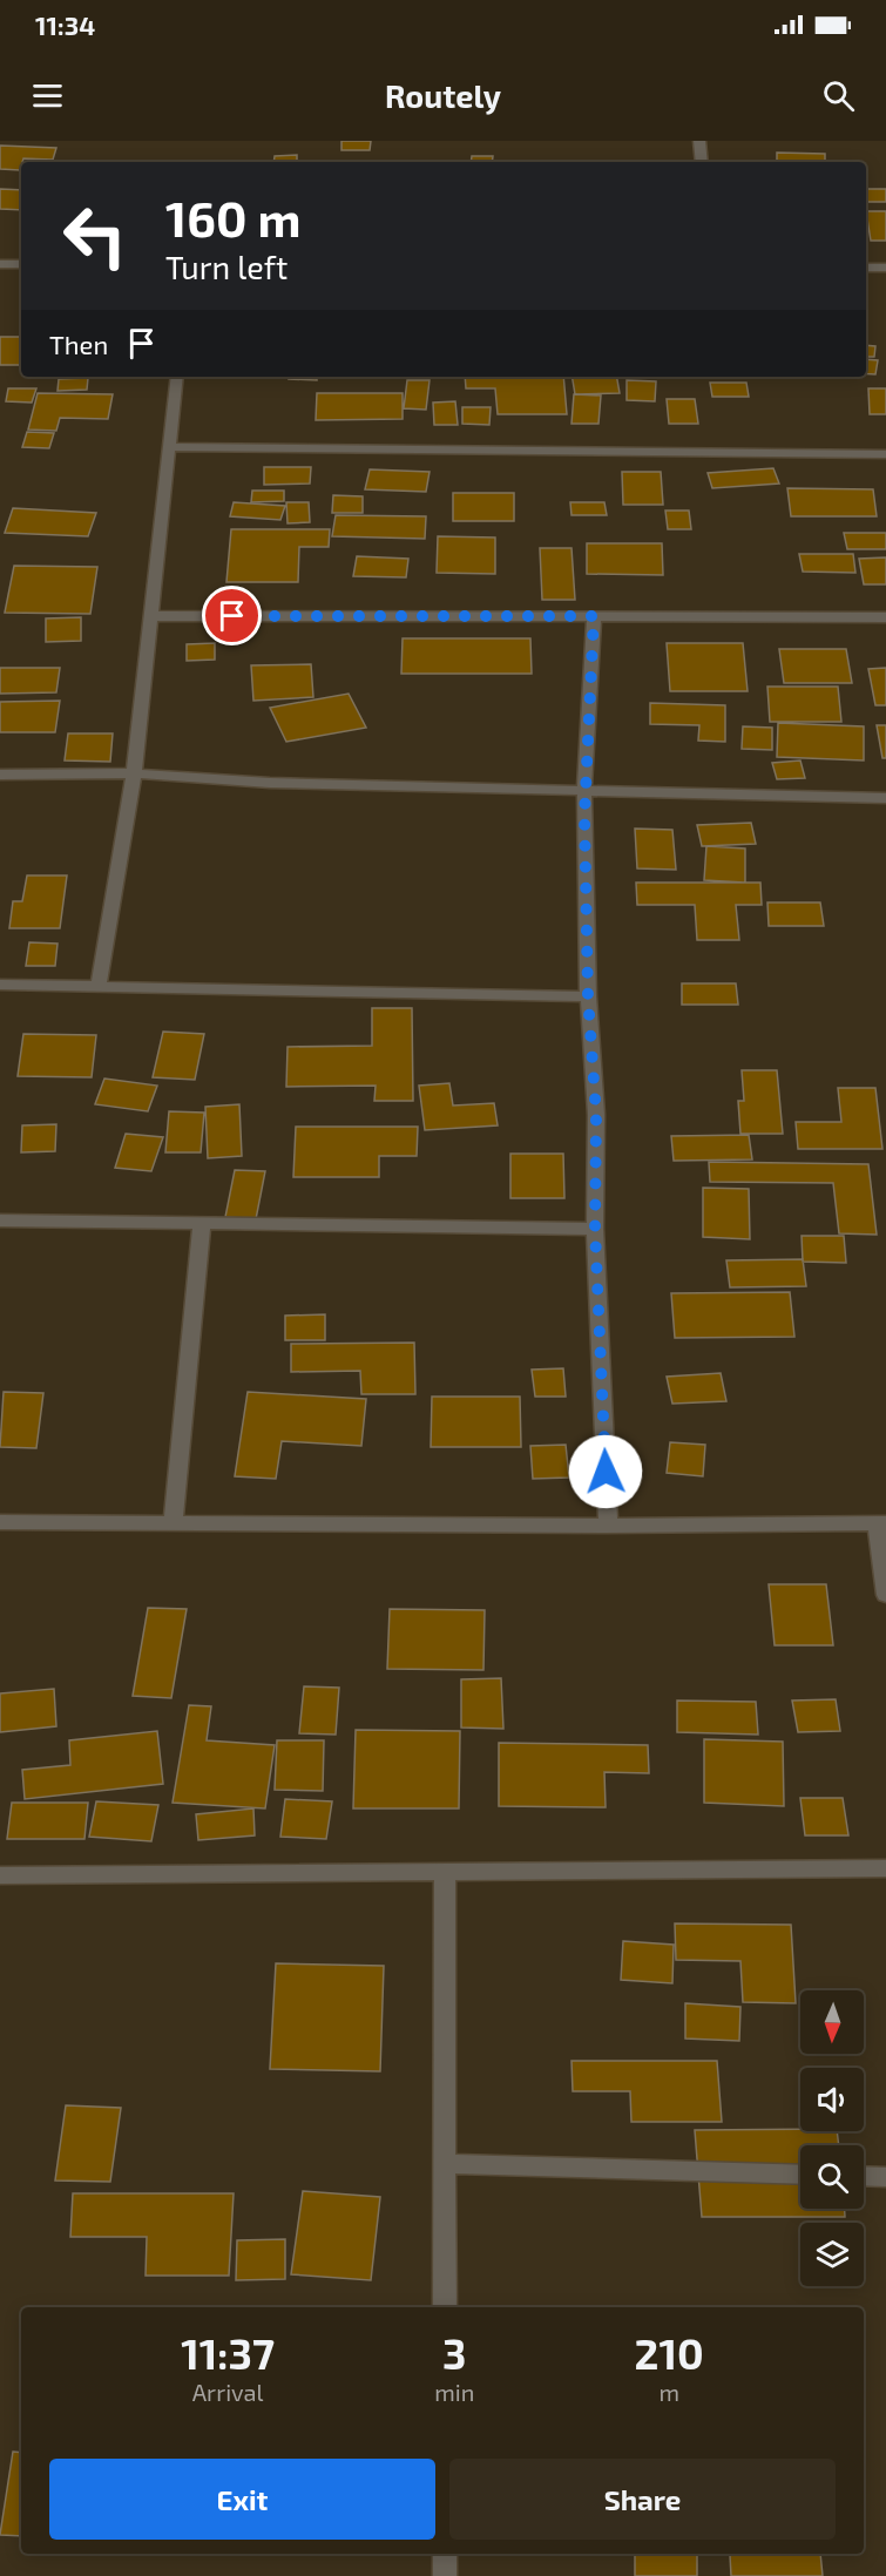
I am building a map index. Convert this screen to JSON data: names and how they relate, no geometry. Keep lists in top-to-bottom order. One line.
{"north":"bottom","page":{"status":"11:34","header":"Routely","turn":["160 m","Turn left"],"then":"Then","eta":["11:37","Arrival","3","min","210","m"],"buttons":["Exit","Share"]}}
